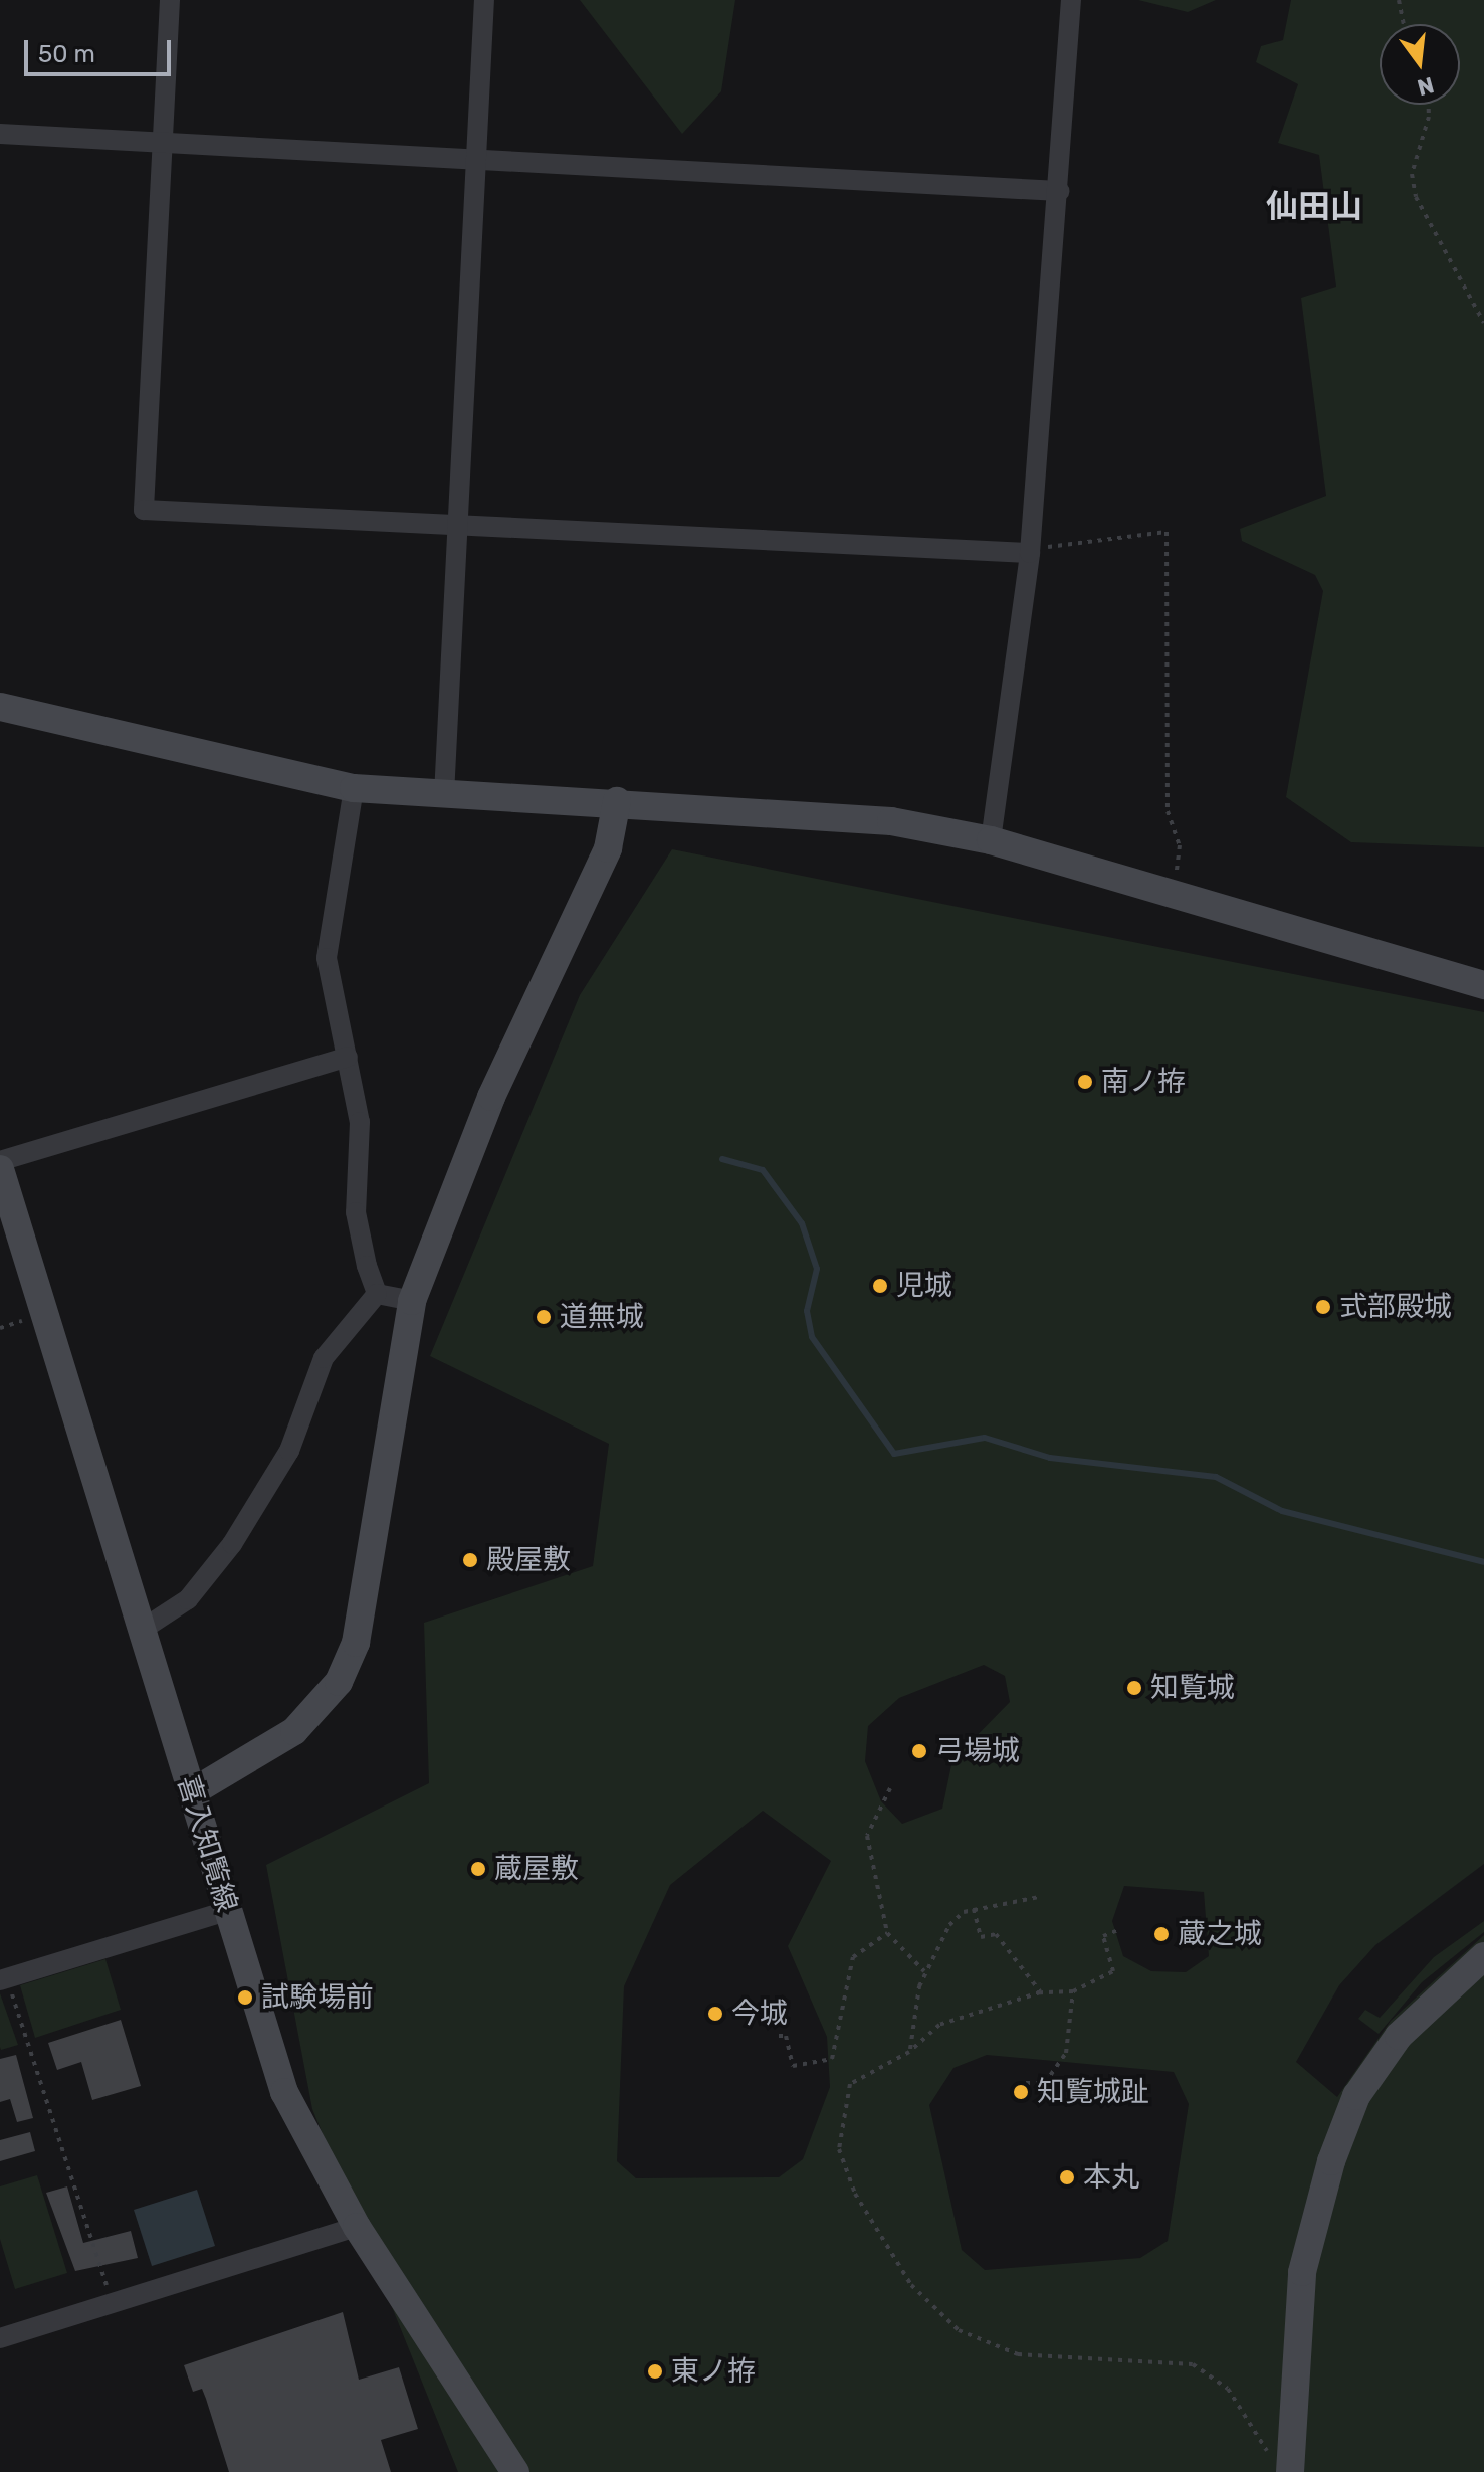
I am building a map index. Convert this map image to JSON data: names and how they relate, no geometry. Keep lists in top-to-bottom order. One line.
{"streets":{"street":["喜入知覧線"]},"districts":["仙田山"],"places":["南ノ拵","児城","式部殿城","道無城","殿屋敷","知覧城","弓場城","蔵屋敷","蔵之城","試験場前","今城","知覧城趾","本丸","東ノ拵"],"scale_bar":"50 m","north":"bottom"}
